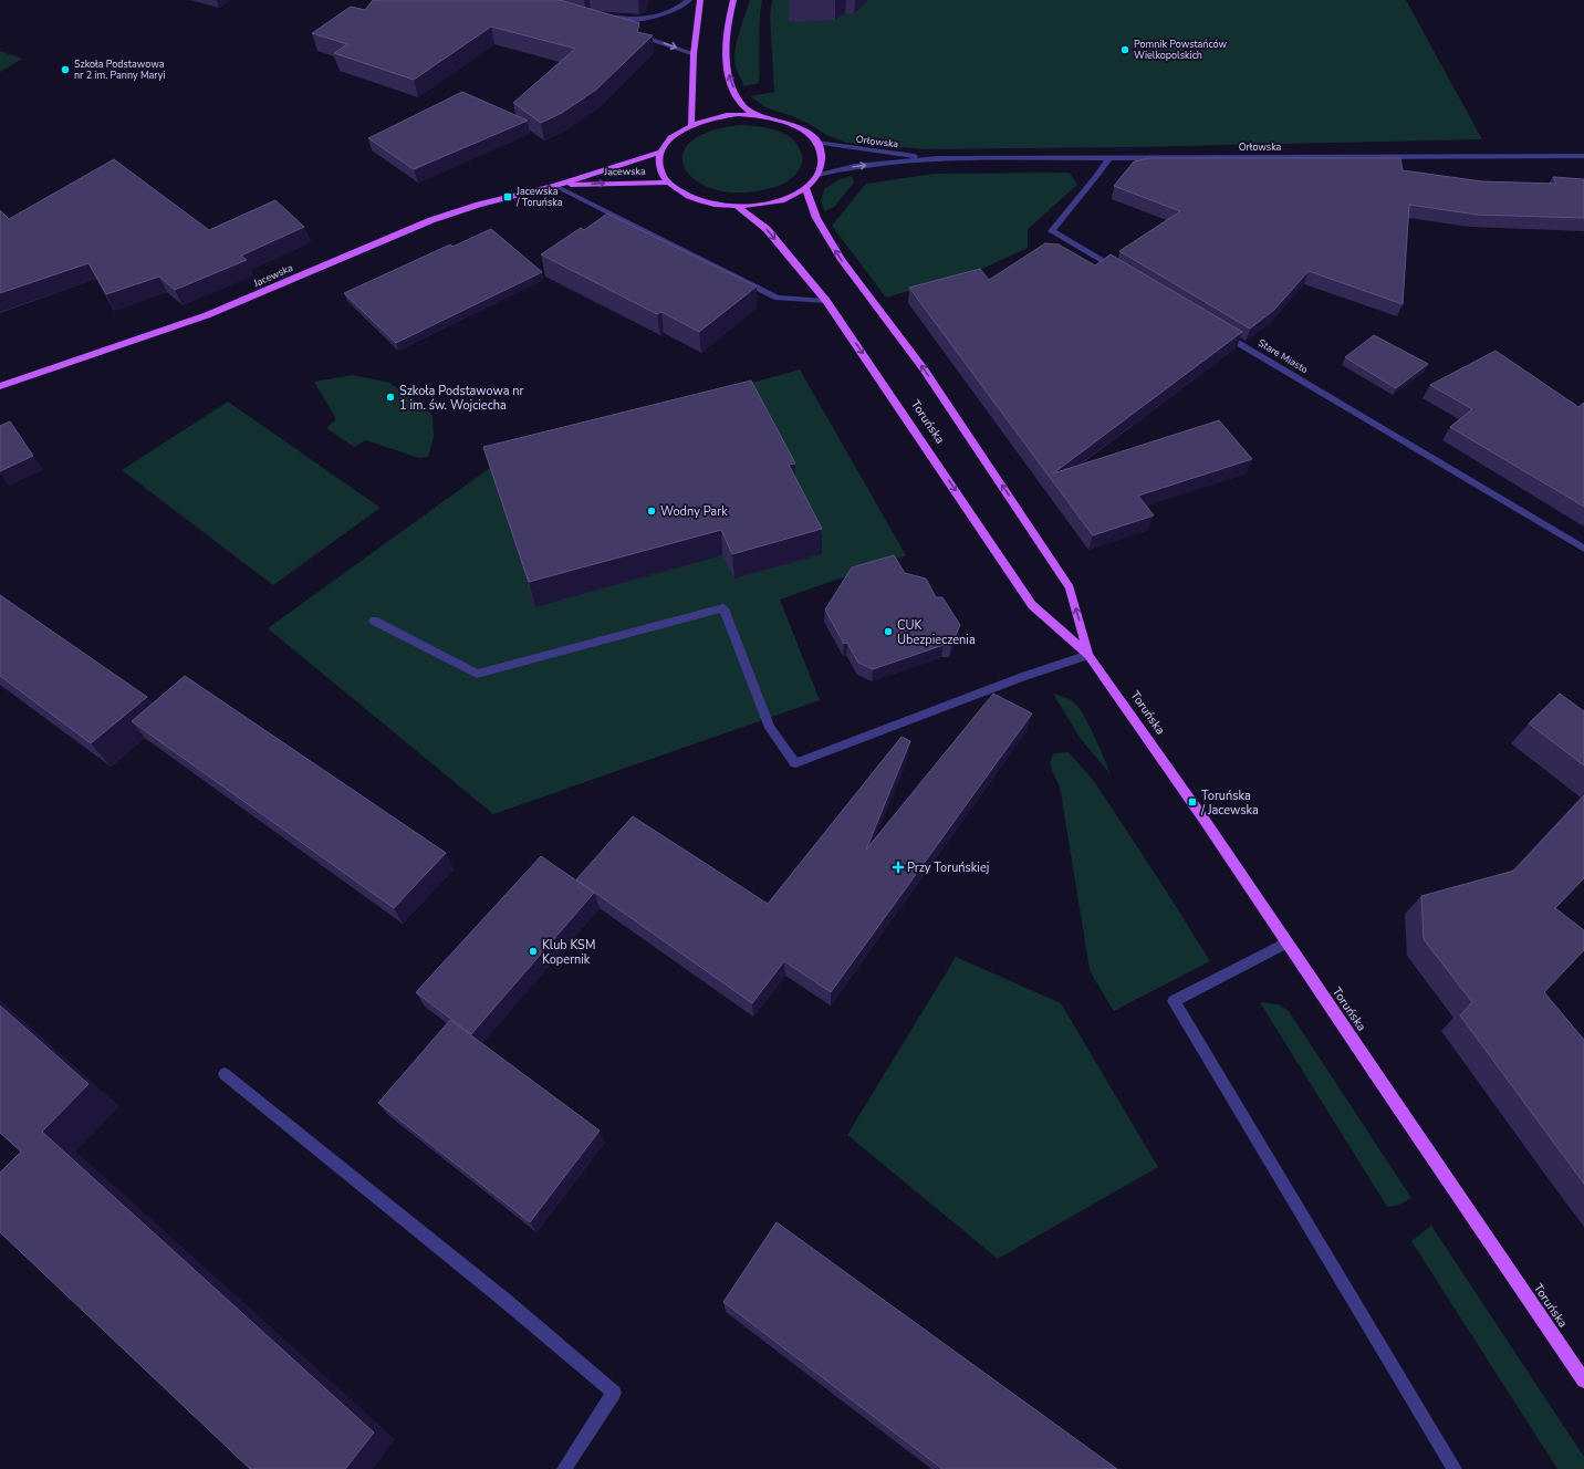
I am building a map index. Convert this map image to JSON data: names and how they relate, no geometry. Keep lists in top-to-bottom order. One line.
{"streets":{"main road":["Jacewska","Toruńska"],"street":["Orłowska","Stare Miasto"]},"crossings":[["Orłowska","Jacewska"],["Orłowska","Toruńska"],["Jacewska","Toruńska"]],"places":{"other":["Pomnik Powstańców Wielkopolskich","Szkoła Podstawowa nr 2 im. Panny Maryi","Szkoła Podstawowa nr 1 im. św. Wojciecha","Wodny Park","CUK Ubezpieczenia","Klub KSM Kopernik"],"transit":["Jacewska / Toruńska","Toruńska / Jacewska"],"health":["Przy Toruńskiej"]}}
